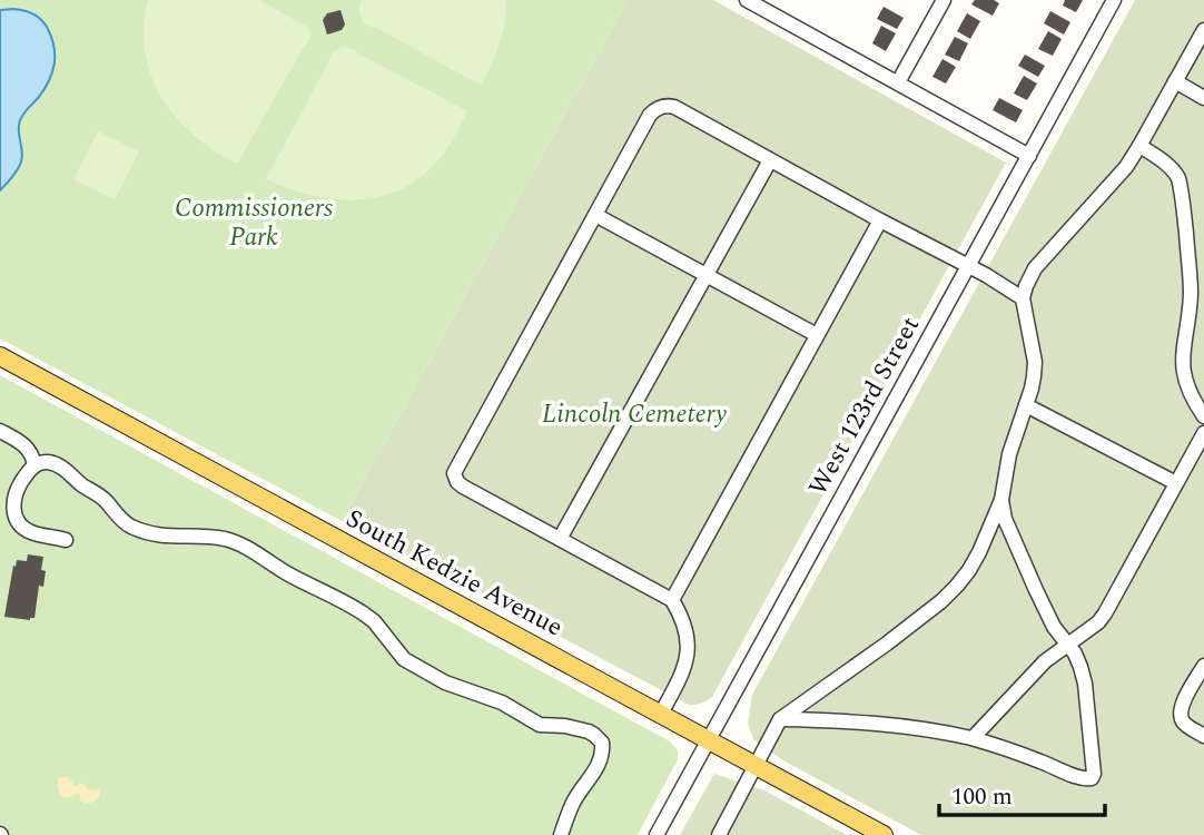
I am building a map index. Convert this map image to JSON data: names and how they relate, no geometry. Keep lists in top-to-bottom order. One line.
{"streets":{"main road":["South Kedzie Avenue"],"street":["West 123rd Street"]},"crossings":[["West 123rd Street","South Kedzie Avenue"]],"parks":["Commissioners Park","Lincoln Cemetery"],"scale_bar":"100 m"}
